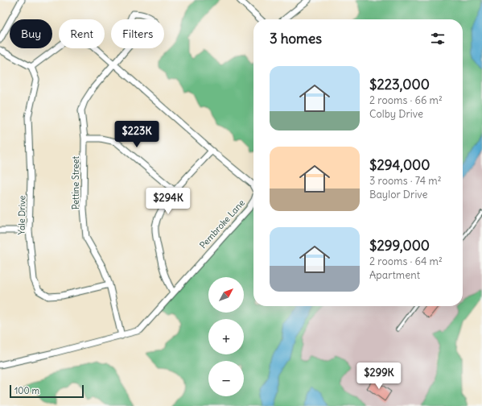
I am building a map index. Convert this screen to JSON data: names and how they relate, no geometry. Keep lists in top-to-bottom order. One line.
{"streets":{"street":["Pettine Street","Yale Drive","Pembroke Lane"]},"crossings":[["Pettine Street","Yale Drive"],["Pettine Street","Pembroke Lane"],["Yale Drive","Pembroke Lane"]],"scale_bar":"100 m","north":"top right","page":{"chip":["Buy","Rent","Filters"],"heading":"3 homes","list":[{"name":"$223,000","note":"2 rooms · 66 m² · Colby Drive"},{"name":"$294,000","note":"3 rooms · 74 m² · Baylor Drive"},{"name":"$299,000","note":"2 rooms · 64 m² · Apartment"}],"price":["$223K","$294K","$299K"],"map_buttons":["+","−"],"scale":"100 m"}}
